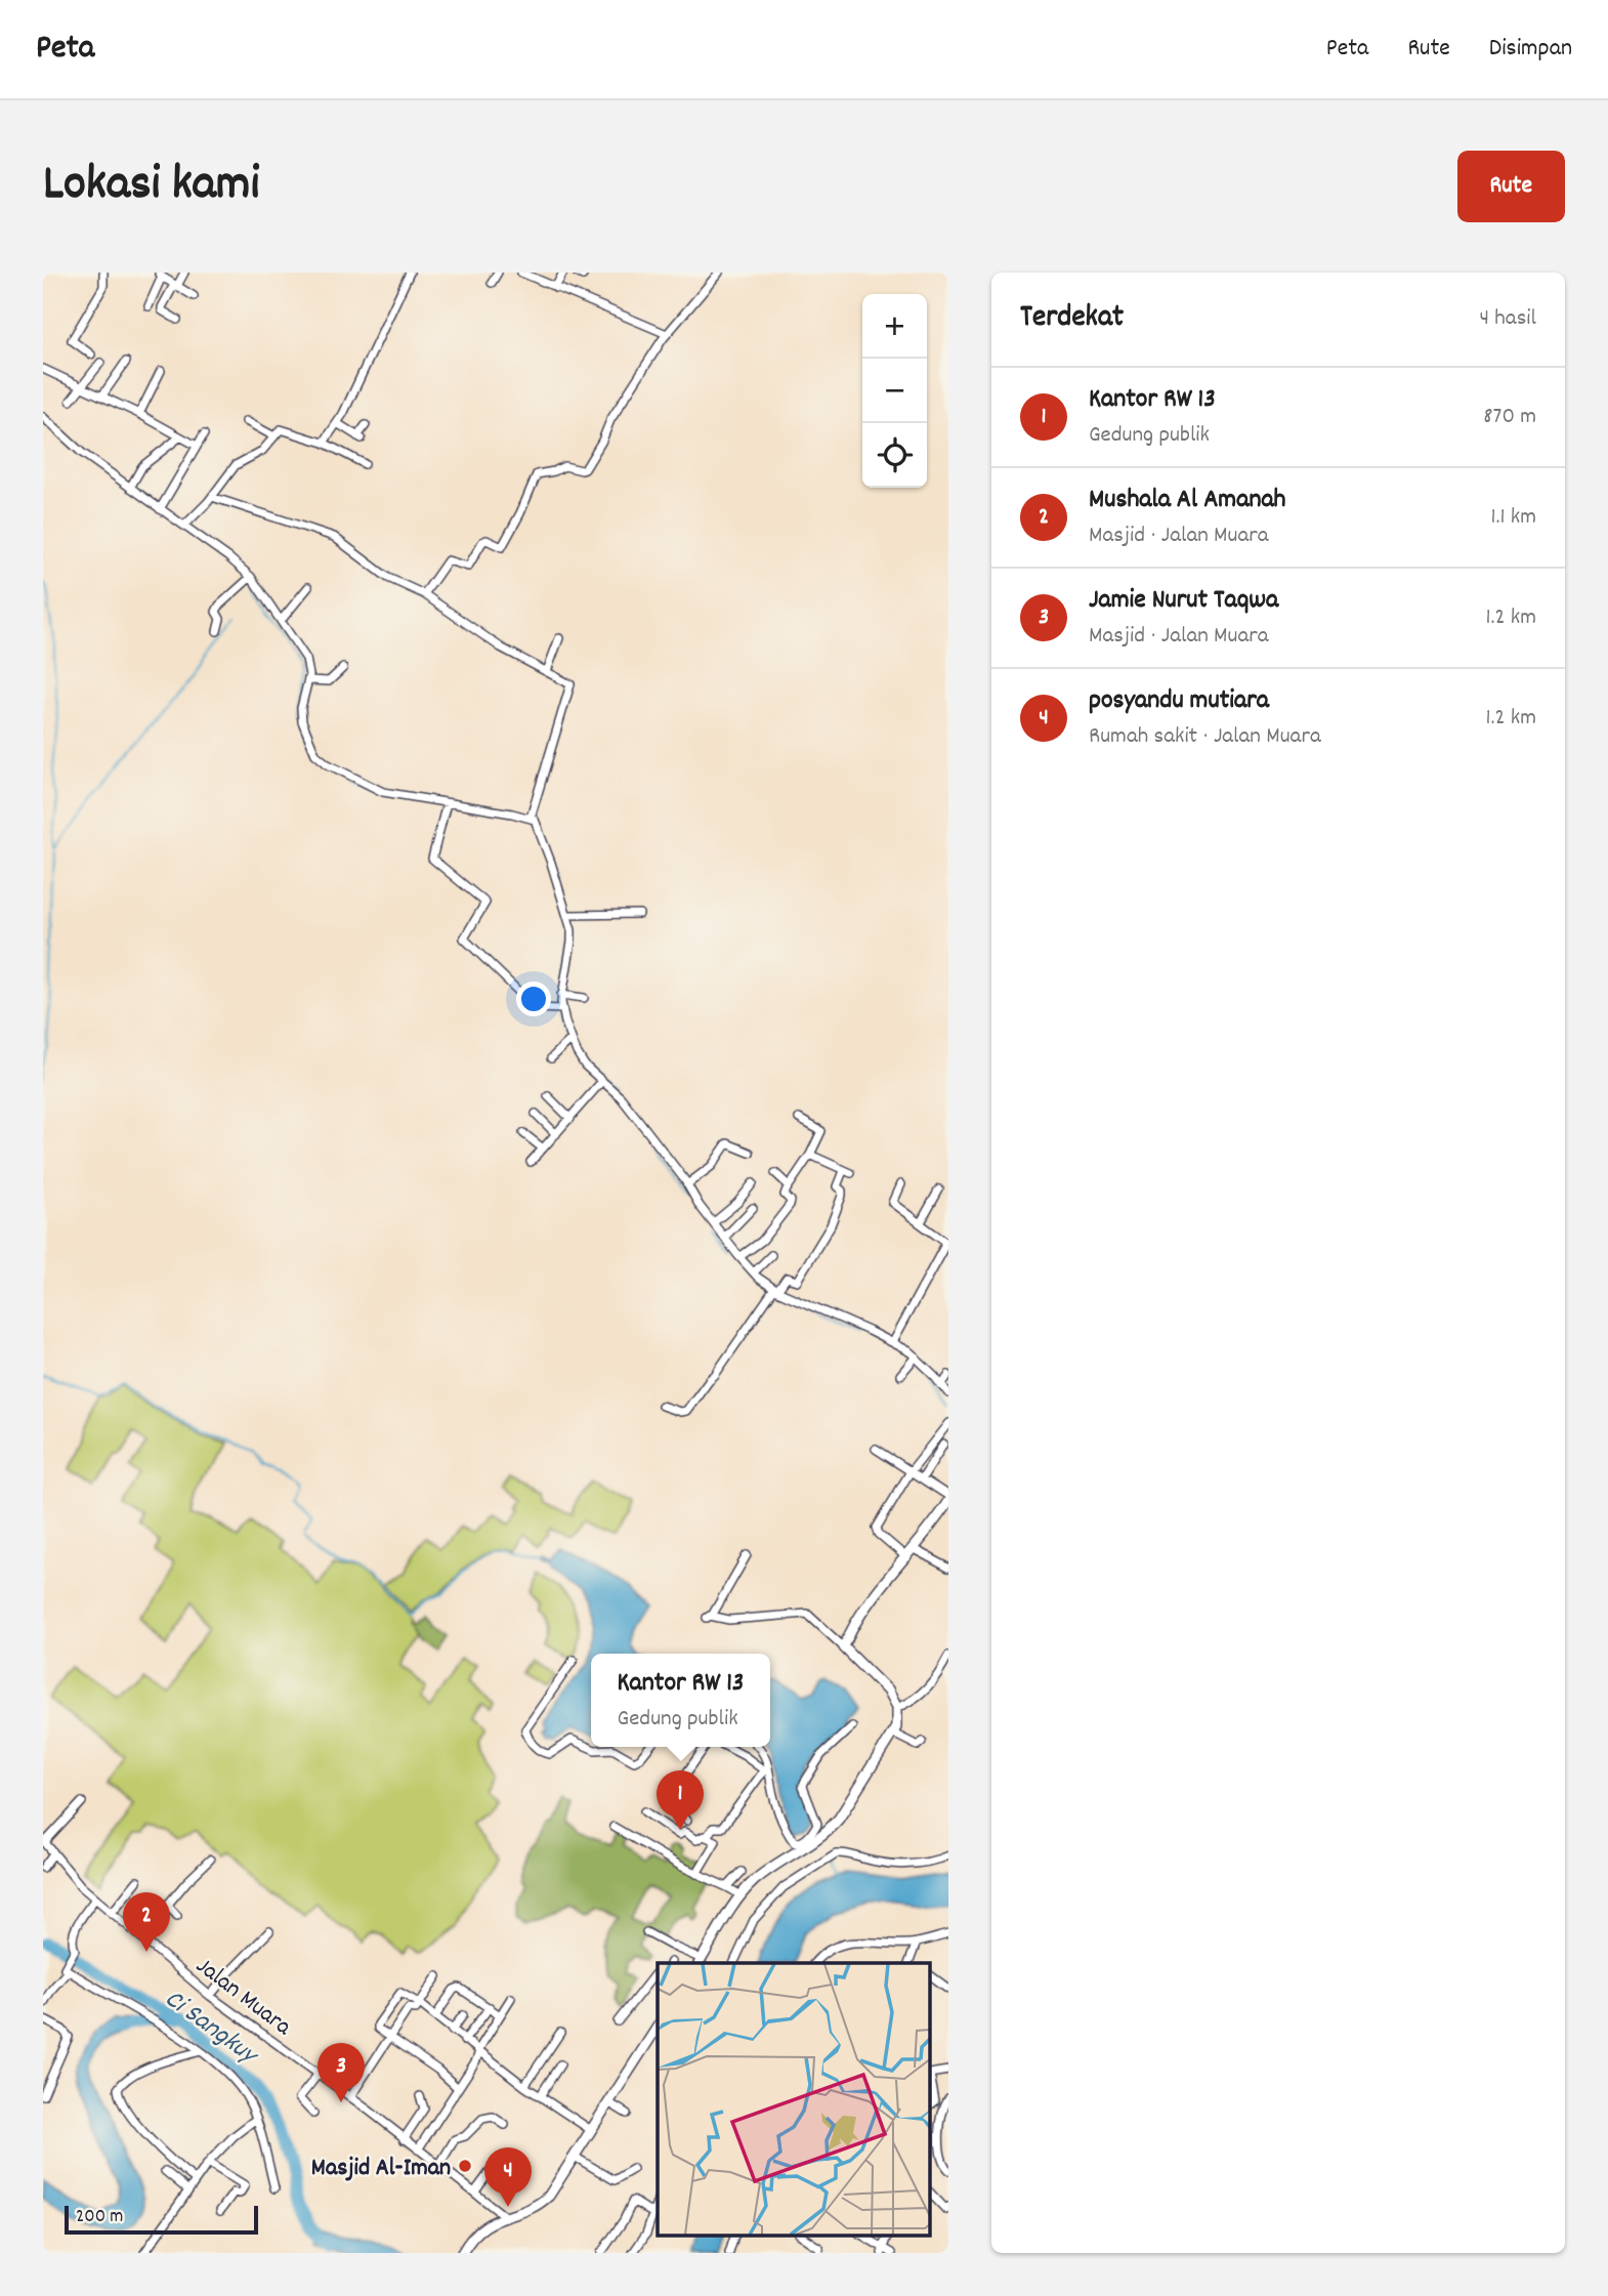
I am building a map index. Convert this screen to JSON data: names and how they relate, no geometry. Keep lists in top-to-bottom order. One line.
{"streets":{"street":["Jalan Muara"]},"water":["Ci Sangkuy"],"places":["Masjid Al-Iman"],"scale_bar":"200 m","page":{"header":"Peta","nav":["Peta","Rute","Disimpan"],"title":"Lokasi kami","buttons":"Rute","heading":["Terdekat","4 hasil"],"map_buttons":["+","−"],"list":[{"mark":"1","name":"Kantor RW 13","note":"Gedung publik","value":"870 m"},{"mark":"2","name":"Mushala Al Amanah","note":"Masjid · Jalan Muara","value":"1.1 km"},{"mark":"3","name":"Jamie Nurut Taqwa","note":"Masjid · Jalan Muara","value":"1.2 km"},{"mark":"4","name":"posyandu mutiara","note":"Rumah sakit · Jalan Muara","value":"1.2 km"}],"popup":["Kantor RW 13","Gedung publik"],"pins":["1","2","3","4"],"scale":"200 m"}}
